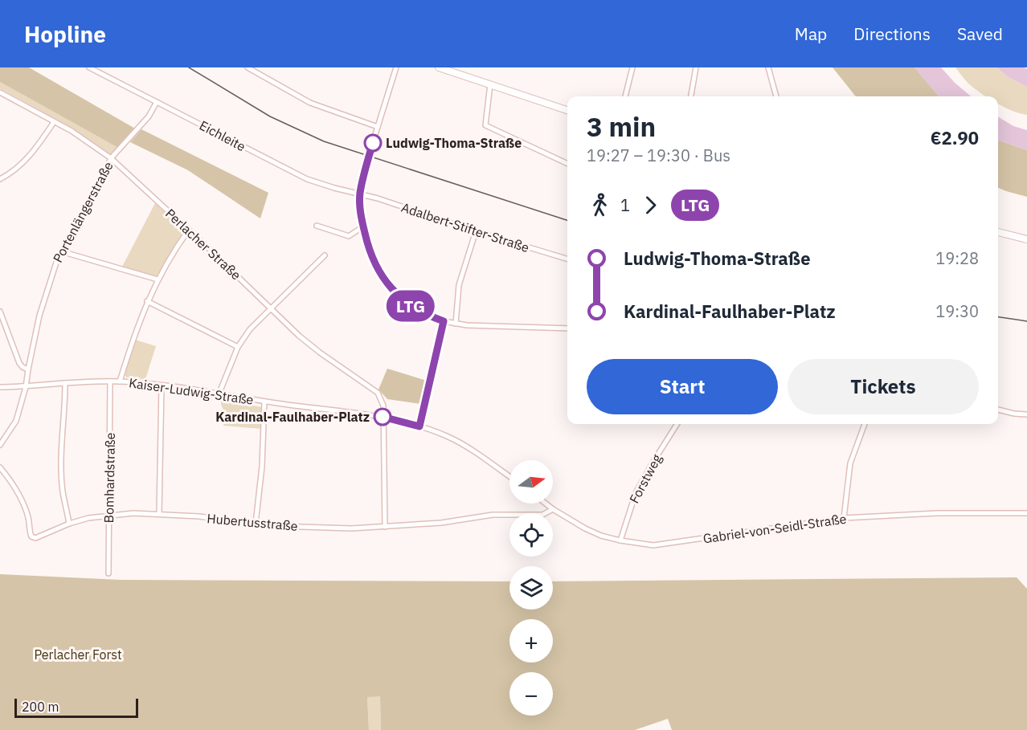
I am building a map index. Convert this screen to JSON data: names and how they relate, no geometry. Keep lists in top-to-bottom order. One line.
{"streets":{"street":["Eichleite","Portenlängerstraße","Adalbert-Stifter-Straße","Perlacher Straße","Kaiser-Ludwig-Straße","Bomhardstraße","Forstweg","Hubertusstraße","Gabriel-von-Seidl-Straße"]},"crossings":[["Eichleite","Portenlängerstraße"],["Eichleite","Adalbert-Stifter-Straße"],["Portenlängerstraße","Perlacher Straße"],["Portenlängerstraße","Kaiser-Ludwig-Straße"],["Perlacher Straße","Kaiser-Ludwig-Straße"],["Perlacher Straße","Hubertusstraße"],["Kaiser-Ludwig-Straße","Bomhardstraße"],["Bomhardstraße","Hubertusstraße"],["Forstweg","Gabriel-von-Seidl-Straße"],["Hubertusstraße","Gabriel-von-Seidl-Straße"]],"parks":["Perlacher Forst"],"places":["Ludwig-Thoma-Straße","Kardinal-Faulhaber-Platz"],"lines":["bus line LTG"],"scale_bar":"200 m","north":"right","page":{"header":"Hopline","nav":["Map","Directions","Saved"],"on_map":"LTG","heading":["3 min","19:27 – 19:30 · Bus","€2.90"],"legs":["1","LTG"],"list":[{"name":"Ludwig-Thoma-Straße","value":"19:28"},{"name":"Kardinal-Faulhaber-Platz","value":"19:30"}],"buttons":["Start","Tickets"],"map_buttons":["+","−"],"scale":"200 m"}}
